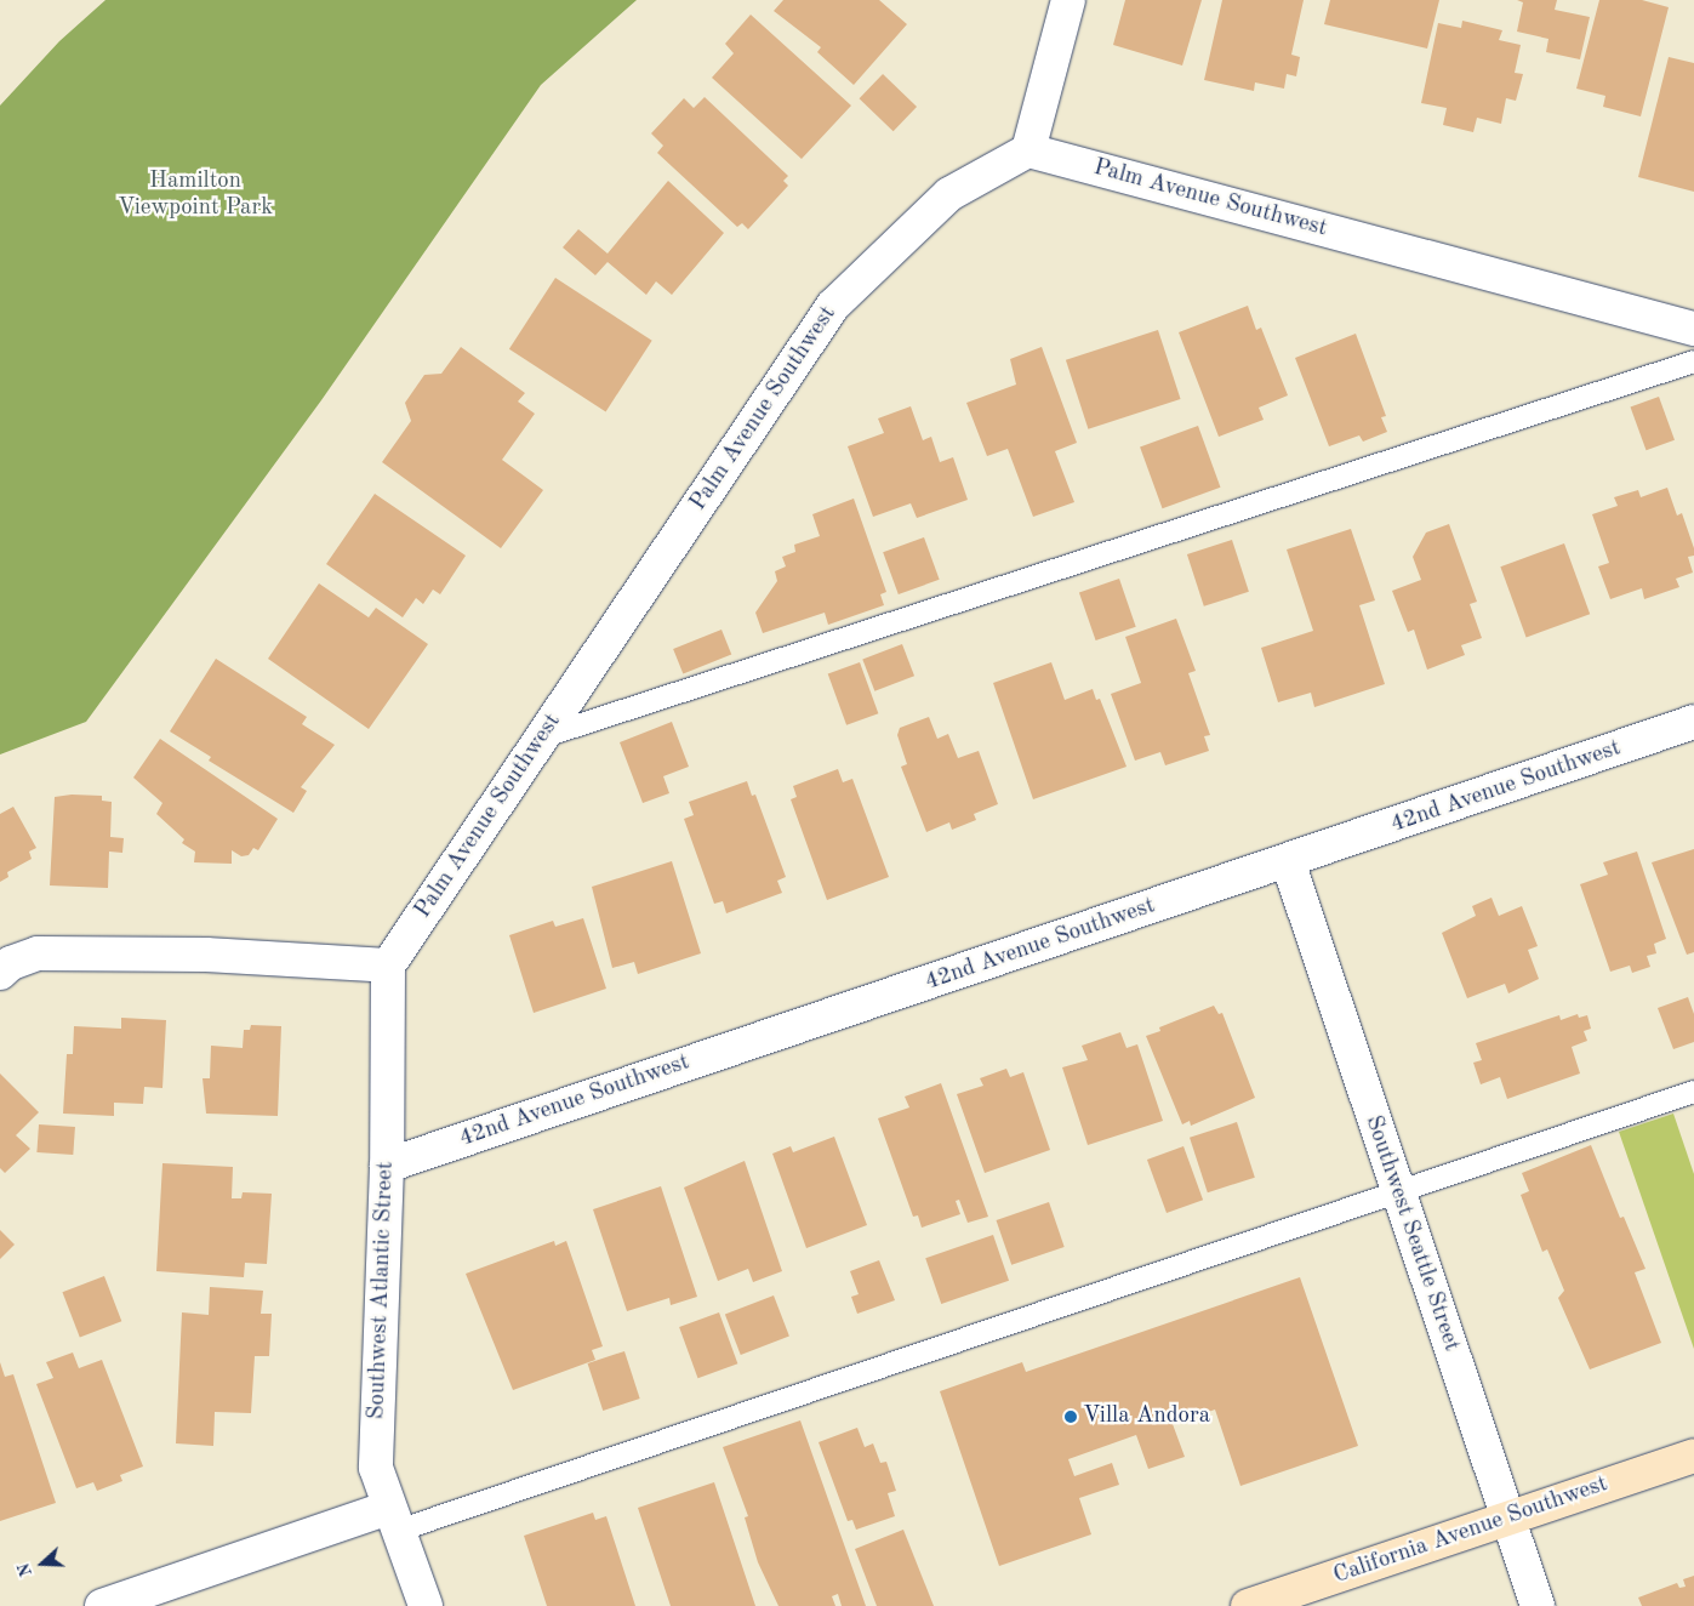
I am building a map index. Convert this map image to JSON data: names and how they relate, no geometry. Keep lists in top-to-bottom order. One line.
{"streets":{"main road":["California Avenue Southwest"],"street":["Palm Avenue Southwest","42nd Avenue Southwest","Southwest Seattle Street","Southwest Atlantic Street"]},"crossings":[["Palm Avenue Southwest","Southwest Atlantic Street"],["42nd Avenue Southwest","Southwest Seattle Street"],["42nd Avenue Southwest","Southwest Atlantic Street"],["Southwest Seattle Street","California Avenue Southwest"]],"parks":["Hamilton Viewpoint Park"],"places":["Villa Andora"],"north":"left"}
